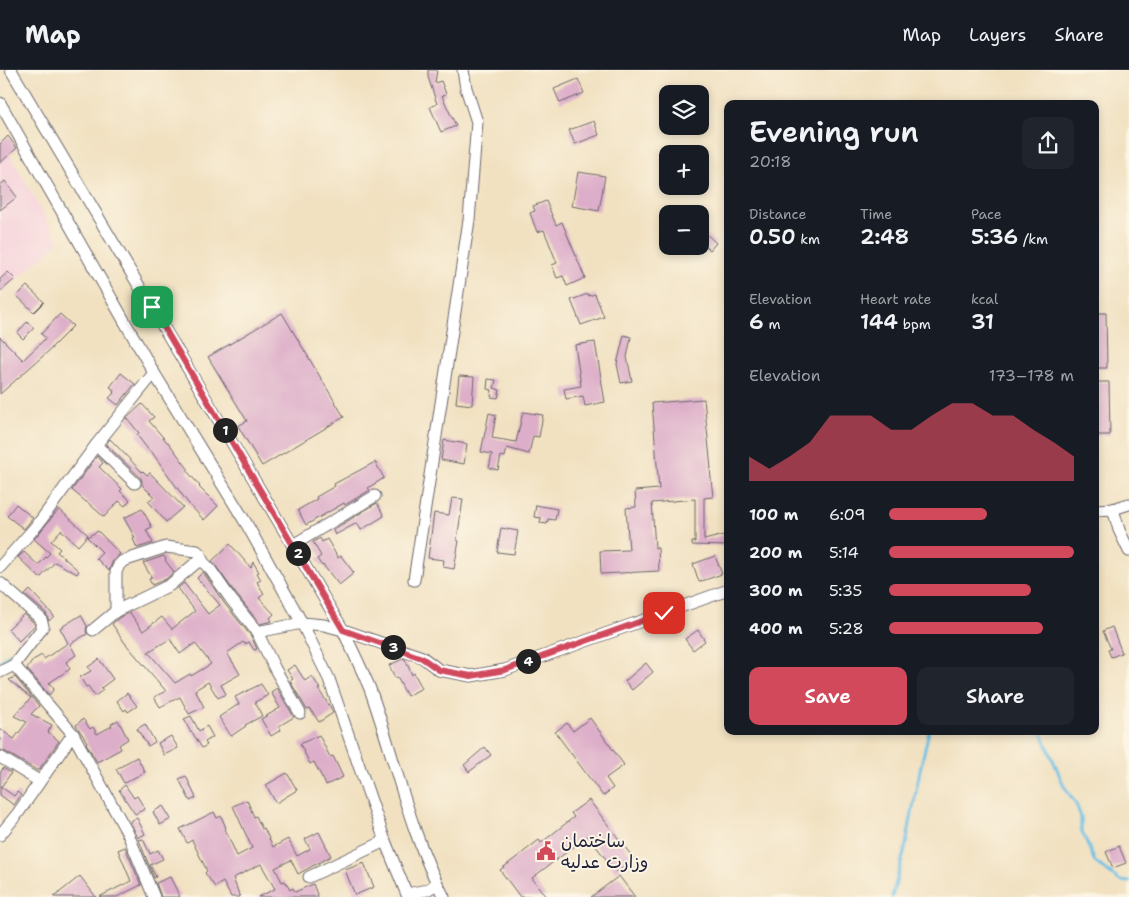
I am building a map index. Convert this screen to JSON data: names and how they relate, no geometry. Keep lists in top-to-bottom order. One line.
{"places":{"public building":["ساختمان وزارت عدلیه"]},"page":{"header":"Map","nav":["Map","Layers","Share"],"map_buttons":["+","−"],"heading":["Evening run","20:18"],"stats":[["Distance","0.50 km"],["Time","2:48"],["Pace","5:36 /km"],["Elevation","6 m"],["Heart rate","144 bpm"],["kcal","31"]],"chart":["Elevation","173–178 m"],"pins":["1","2","3","4"],"list":[{"name":"100 m","note":"6:09"},{"name":"200 m","note":"5:14"},{"name":"300 m","note":"5:35"},{"name":"400 m","note":"5:28"}],"buttons":["Save","Share"]}}
